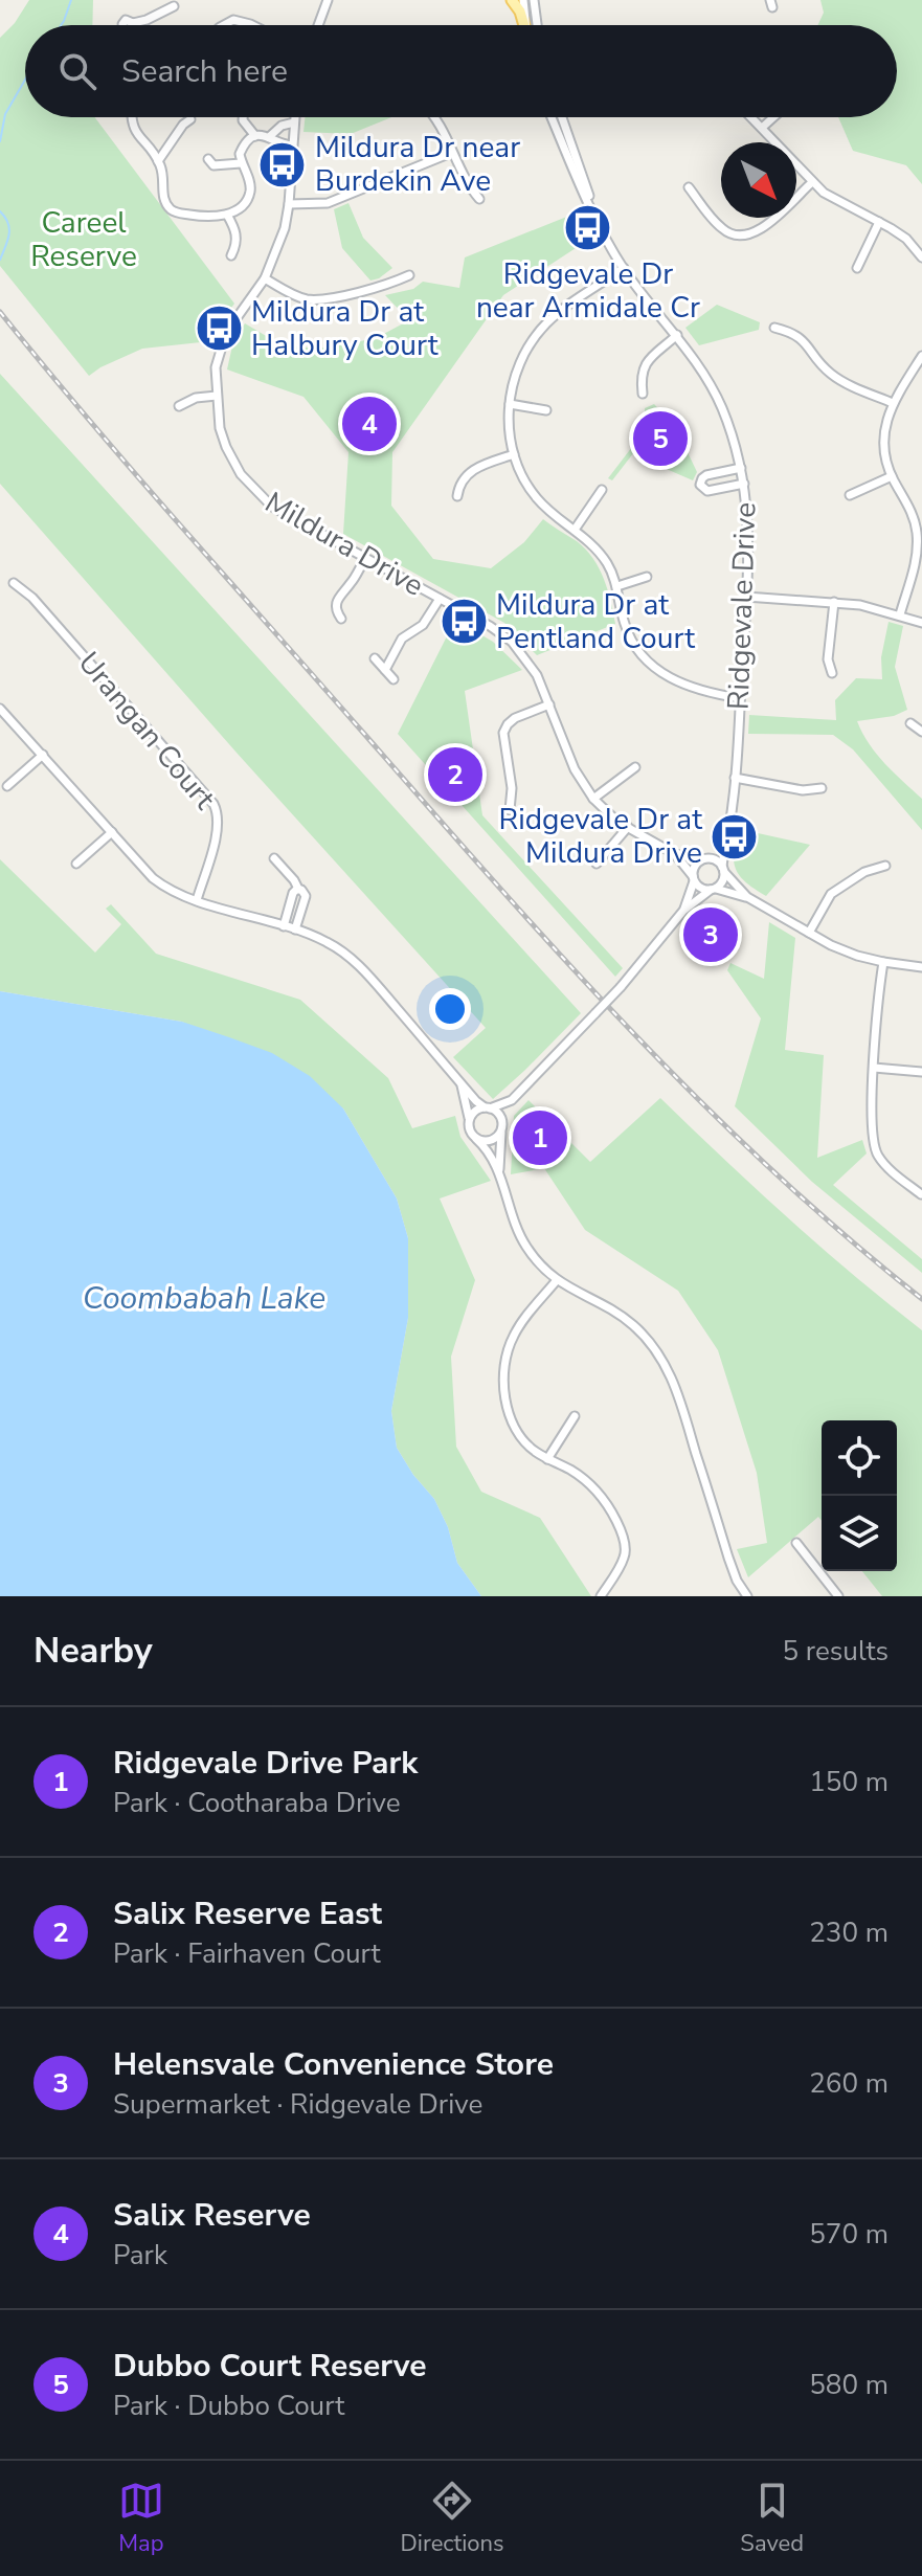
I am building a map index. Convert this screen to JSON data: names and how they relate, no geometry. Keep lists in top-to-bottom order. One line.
{"streets":{"street":["Mildura Drive","Ridgevale Drive","Urangan Court"]},"crossings":[["Mildura Drive","Ridgevale Drive"]],"water":["Coombabah Lake"],"parks":["Careel Reserve"],"places":{"bus stop":["Mildura Dr near Burdekin Ave","Ridgevale Dr near Armidale Cr","Mildura Dr at Halbury Court","Mildura Dr at Pentland Court","Ridgevale Dr at Mildura Drive"]},"north":"bottom right","page":{"search":"Search here","pins":["4","5","2","3","1"],"heading":["Nearby","5 results"],"list":[{"mark":"1","name":"Ridgevale Drive Park","note":"Park · Cootharaba Drive","value":"150 m"},{"mark":"2","name":"Salix Reserve East","note":"Park · Fairhaven Court","value":"230 m"},{"mark":"3","name":"Helensvale Convenience Store","note":"Supermarket · Ridgevale Drive","value":"260 m"},{"mark":"4","name":"Salix Reserve","note":"Park","value":"570 m"},{"mark":"5","name":"Dubbo Court Reserve","note":"Park · Dubbo Court","value":"580 m"}],"nav":["Map","Directions","Saved"]}}
